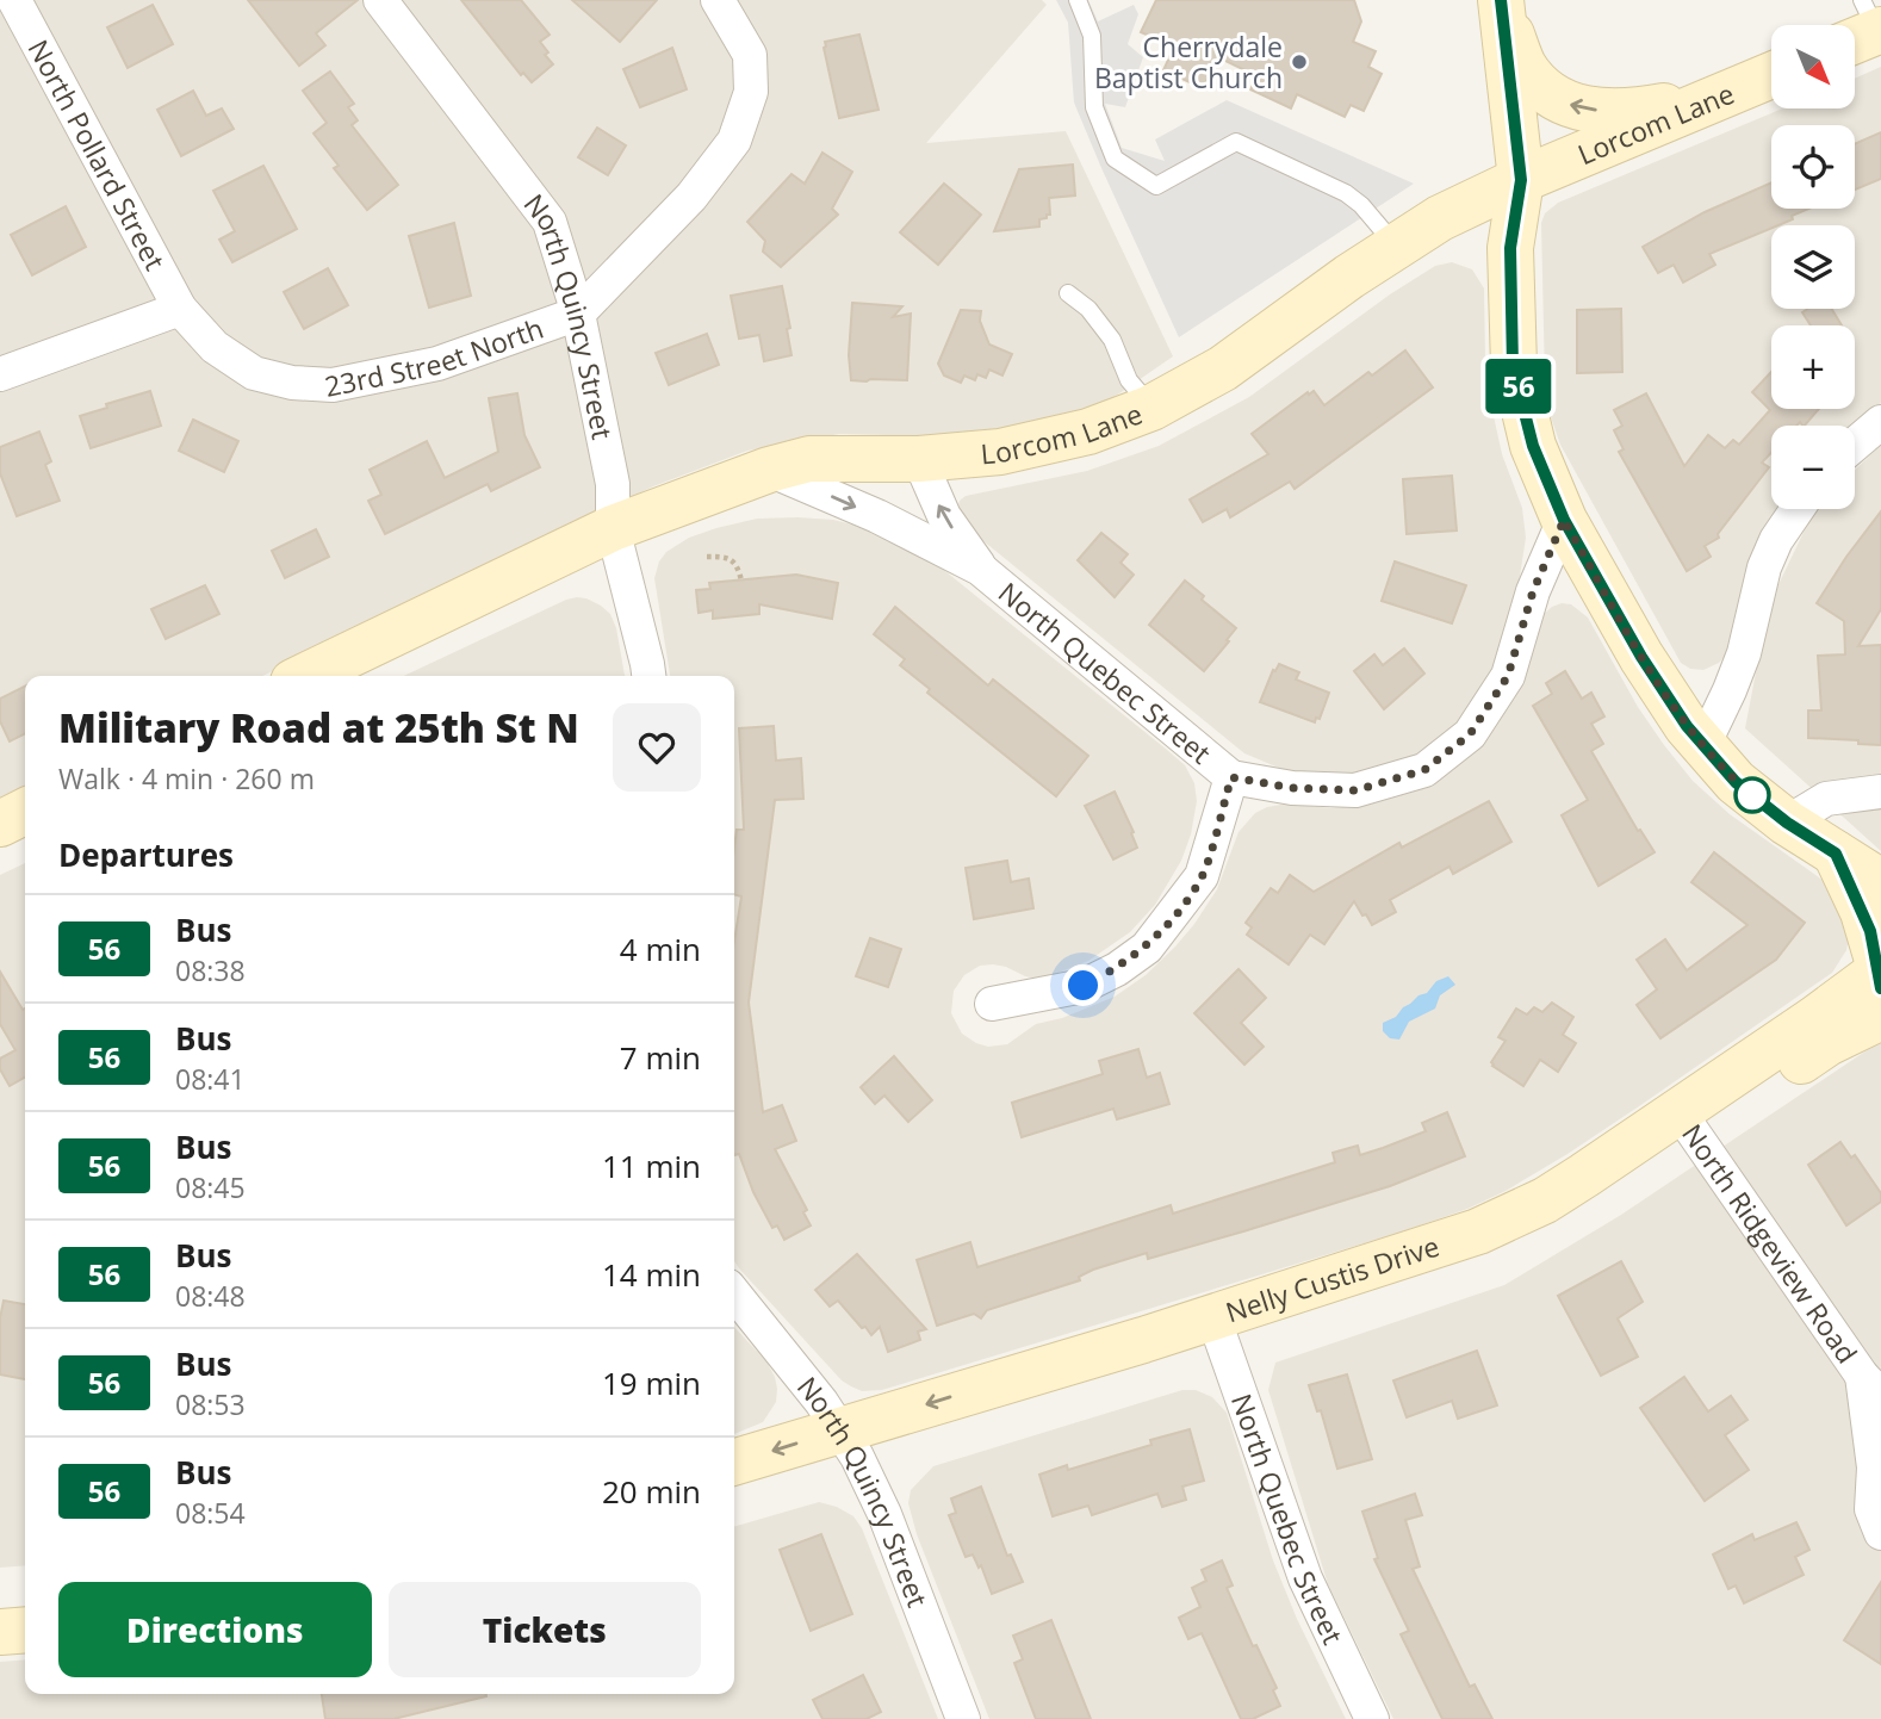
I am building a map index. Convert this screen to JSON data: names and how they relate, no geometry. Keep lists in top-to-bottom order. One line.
{"streets":{"street":["Lorcom Lane","North Pollard Street","North Quincy Street","23rd Street North","North Quebec Street","North Ridgeview Road","Nelly Custis Drive"]},"crossings":[["Lorcom Lane","North Quincy Street"],["Lorcom Lane","North Quebec Street"],["North Pollard Street","23rd Street North"],["North Quincy Street","23rd Street North"],["North Quincy Street","Nelly Custis Drive"],["North Quebec Street","Nelly Custis Drive"],["North Ridgeview Road","Nelly Custis Drive"]],"places":["Cherrydale Baptist Church"],"lines":["bus line 56"],"north":"bottom right","page":{"on_map":"56","map_buttons":["+","−"],"heading":[["Military Road at 25th St N","Walk · 4 min · 260 m"],"Departures"],"list":[{"mark":"56","name":"Bus","note":"08:38","value":"4 min"},{"mark":"56","name":"Bus","note":"08:41","value":"7 min"},{"mark":"56","name":"Bus","note":"08:45","value":"11 min"},{"mark":"56","name":"Bus","note":"08:48","value":"14 min"},{"mark":"56","name":"Bus","note":"08:53","value":"19 min"},{"mark":"56","name":"Bus","note":"08:54","value":"20 min"}],"buttons":["Directions","Tickets"]}}
